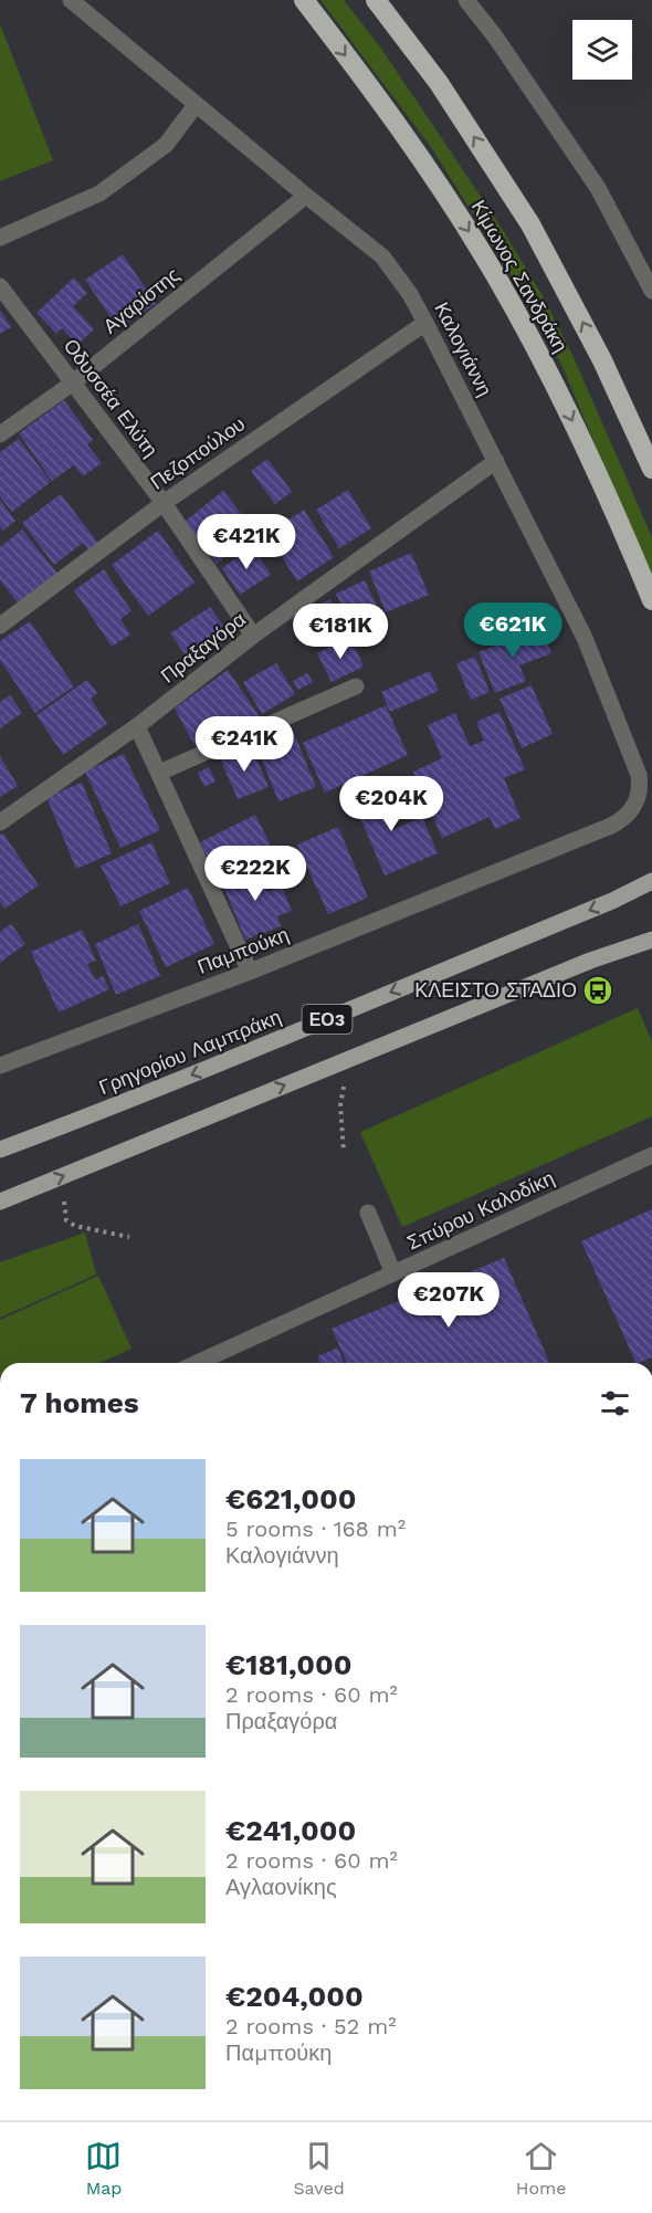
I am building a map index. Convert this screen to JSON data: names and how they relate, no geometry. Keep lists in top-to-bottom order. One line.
{"streets":{"highway":["Κίμωνος Σανδράκη"],"main road":["ΕΟ3","Γρηγορίου Λαμπράκη"],"street":["Αγαρίστης","Καλογιάννη","Οδυσσέα Ελύτη","Πεζοπούλου","Πραξαγόρα","Παμπούκη","Σπύρου Καλοδίκη"]},"crossings":[["Αγαρίστης","Καλογιάννη"],["Αγαρίστης","Οδυσσέα Ελύτη"],["Καλογιάννη","Πεζοπούλου"],["Καλογιάννη","Πραξαγόρα"],["Καλογιάννη","Παμπούκη"],["Οδυσσέα Ελύτη","Πεζοπούλου"],["Οδυσσέα Ελύτη","Πραξαγόρα"]],"places":{"bus stop":["ΚΛΕΙΣΤΟ ΣΤΑΔΙΟ"]},"page":{"price":["€421K","€621K","€181K","€241K","€204K","€222K","€207K"],"heading":"7 homes","list":[{"name":"€621,000","note":"5 rooms · 168 m² · Καλογιάννη"},{"name":"€181,000","note":"2 rooms · 60 m² · Πραξαγόρα"},{"name":"€241,000","note":"2 rooms · 60 m² · Αγλαονίκης"},{"name":"€204,000","note":"2 rooms · 52 m² · Παμπούκη"}],"tabs":["Map","Saved","Home"]}}
